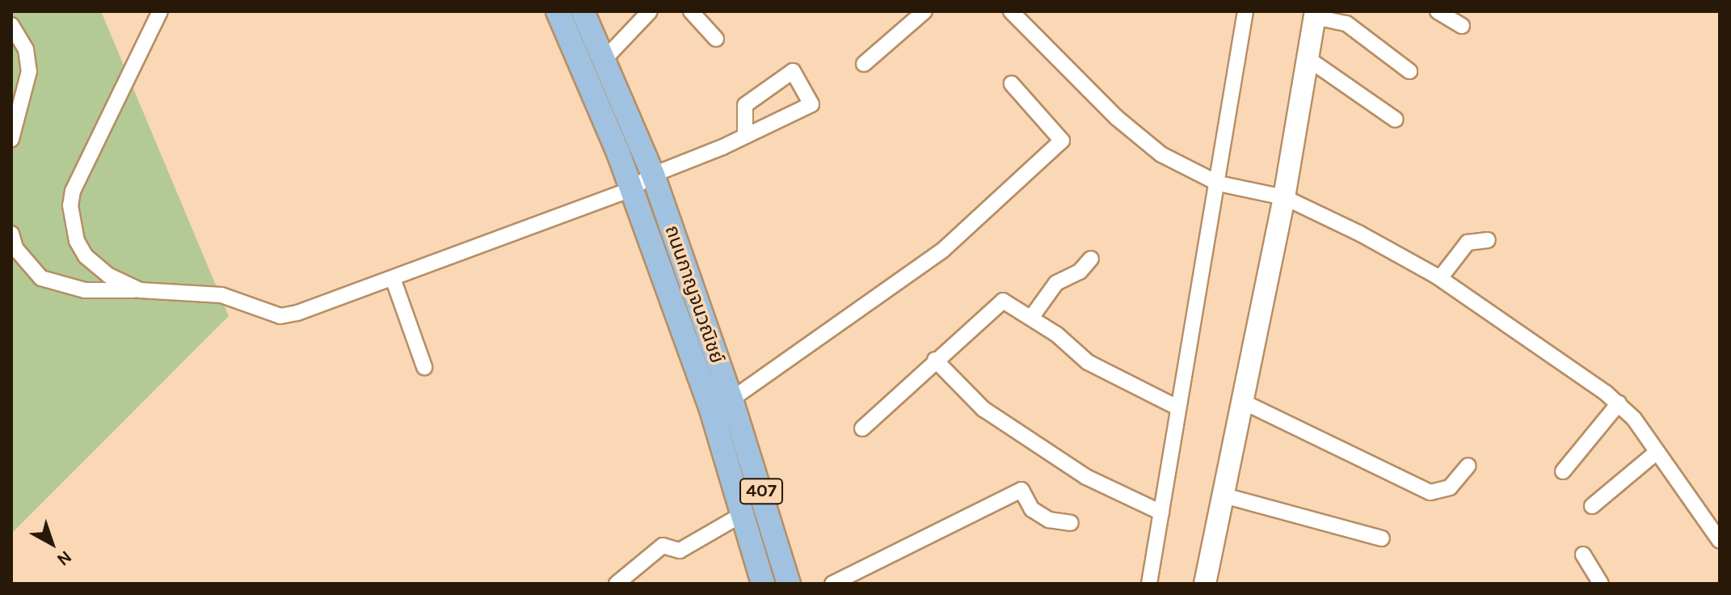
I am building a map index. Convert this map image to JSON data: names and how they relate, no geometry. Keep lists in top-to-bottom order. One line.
{"streets":{"main road":["ถนนกาญจนวณิชย์","407"]},"north":"bottom right"}
